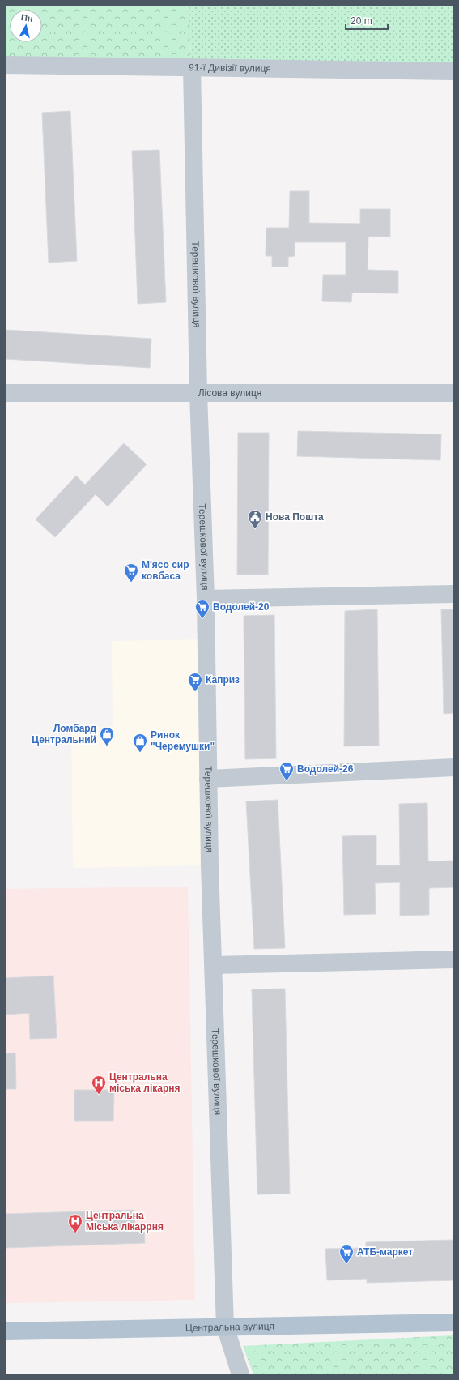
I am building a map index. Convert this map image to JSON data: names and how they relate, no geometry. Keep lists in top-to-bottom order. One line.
{"streets":{"main road":["Центральна вулиця"],"street":["91-ї Дивізії вулиця","Терешкової вулиця","Лісова вулиця"]},"crossings":[["91-ї Дивізії вулиця","Терешкової вулиця"],["Терешкової вулиця","Лісова вулиця"],["Терешкової вулиця","Центральна вулиця"]],"places":{"public building":["Нова Пошта"],"supermarket":["М'ясо сир ковбаса","Водолей-20","Каприз","Водолей-26","АТБ-маркет"],"shop":["Ломбард Центральний","Ринок \"Черемушки\""],"hospital":["Центральна міська лікарня","Центральна Міська лікаррня"]},"scale_bar":"20 m","north":"top"}
